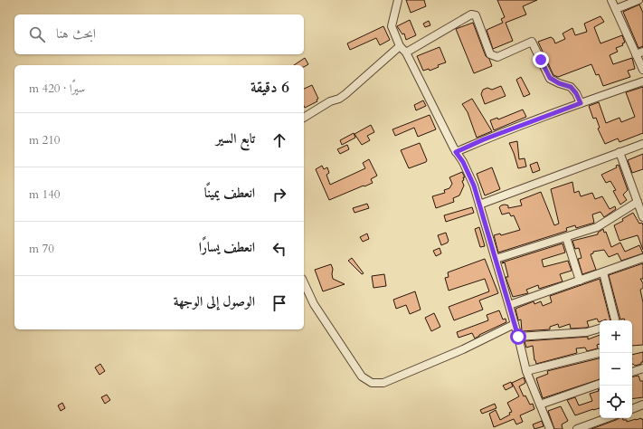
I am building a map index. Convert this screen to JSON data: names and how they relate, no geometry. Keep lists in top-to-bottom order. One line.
{"page":{"search":"ابحث هنا","heading":["6 دقيقة","سيرًا · 420 m"],"list":[["تابع السير","210 m"],["انعطف يمينًا","140 m"],["انعطف يسارًا","70 m"],"الوصول إلى الوجهة"],"map_buttons":["+","−"]}}
